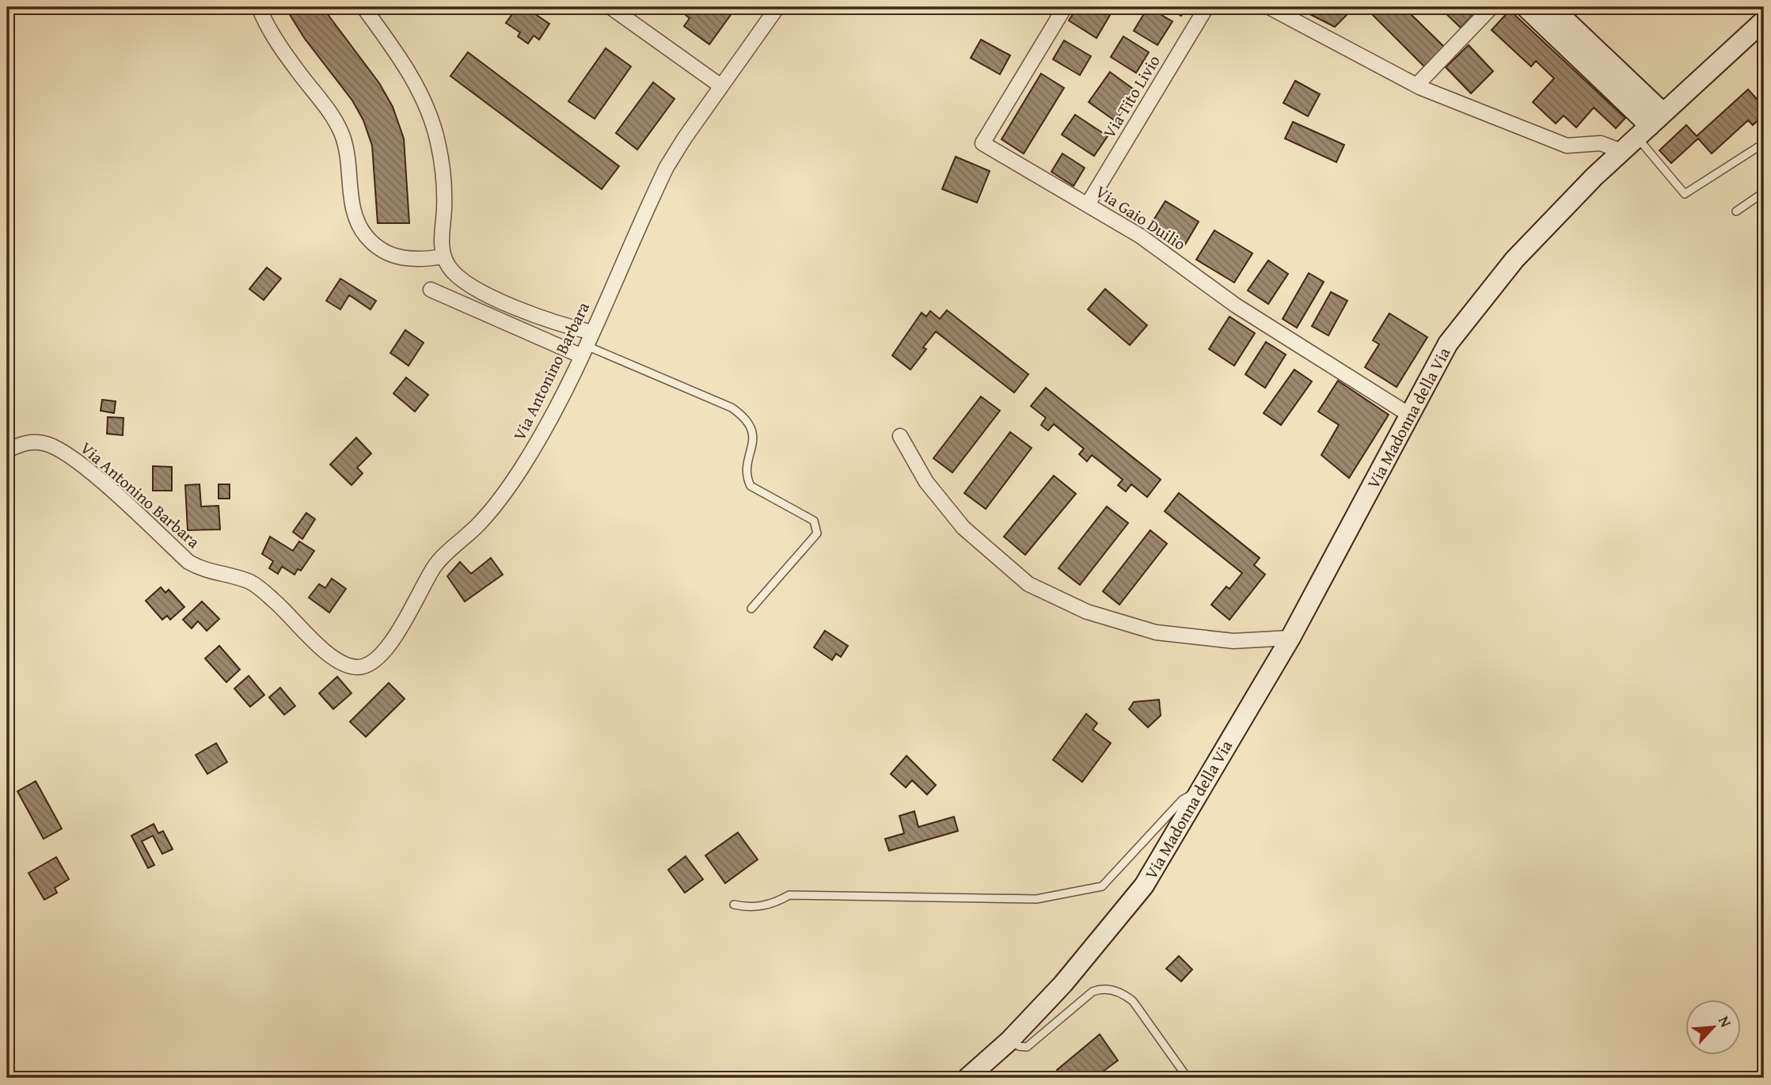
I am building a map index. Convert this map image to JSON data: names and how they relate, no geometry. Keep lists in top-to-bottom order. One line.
{"streets":{"street":["Via Tito Livio","Via Gaio Duilio","Via Antonino Barbara","Via Madonna della Via"]},"crossings":[["Via Tito Livio","Via Gaio Duilio"],["Via Gaio Duilio","Via Madonna della Via"]],"north":"top right"}
